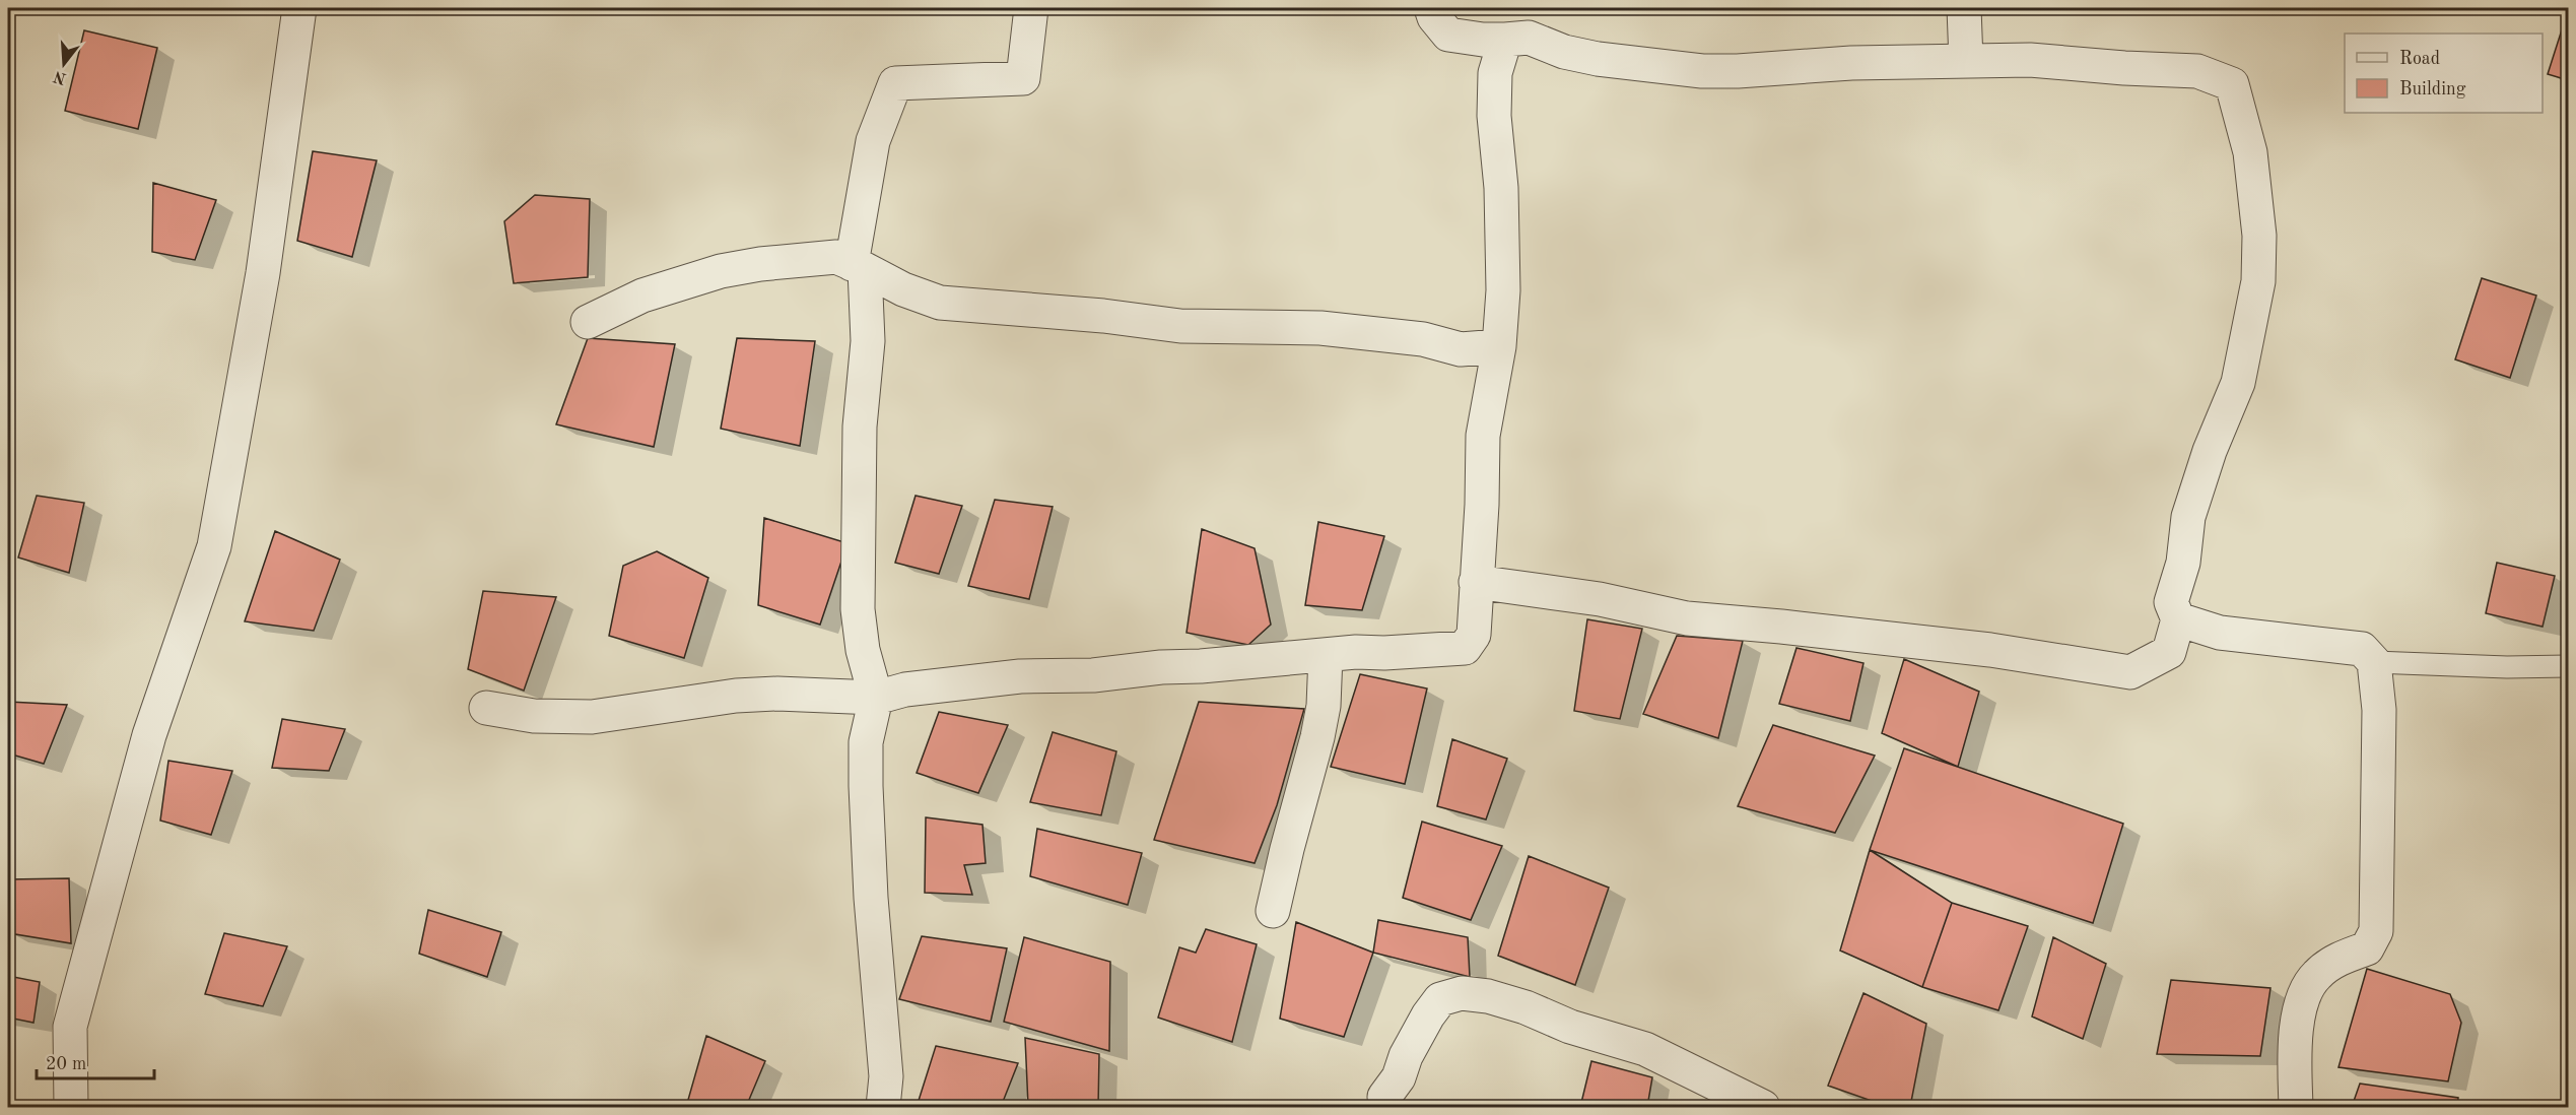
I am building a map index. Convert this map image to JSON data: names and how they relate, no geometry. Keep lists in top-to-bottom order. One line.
{"legend":["Road","Building"],"scale_bar":"20 m","north":"bottom"}
